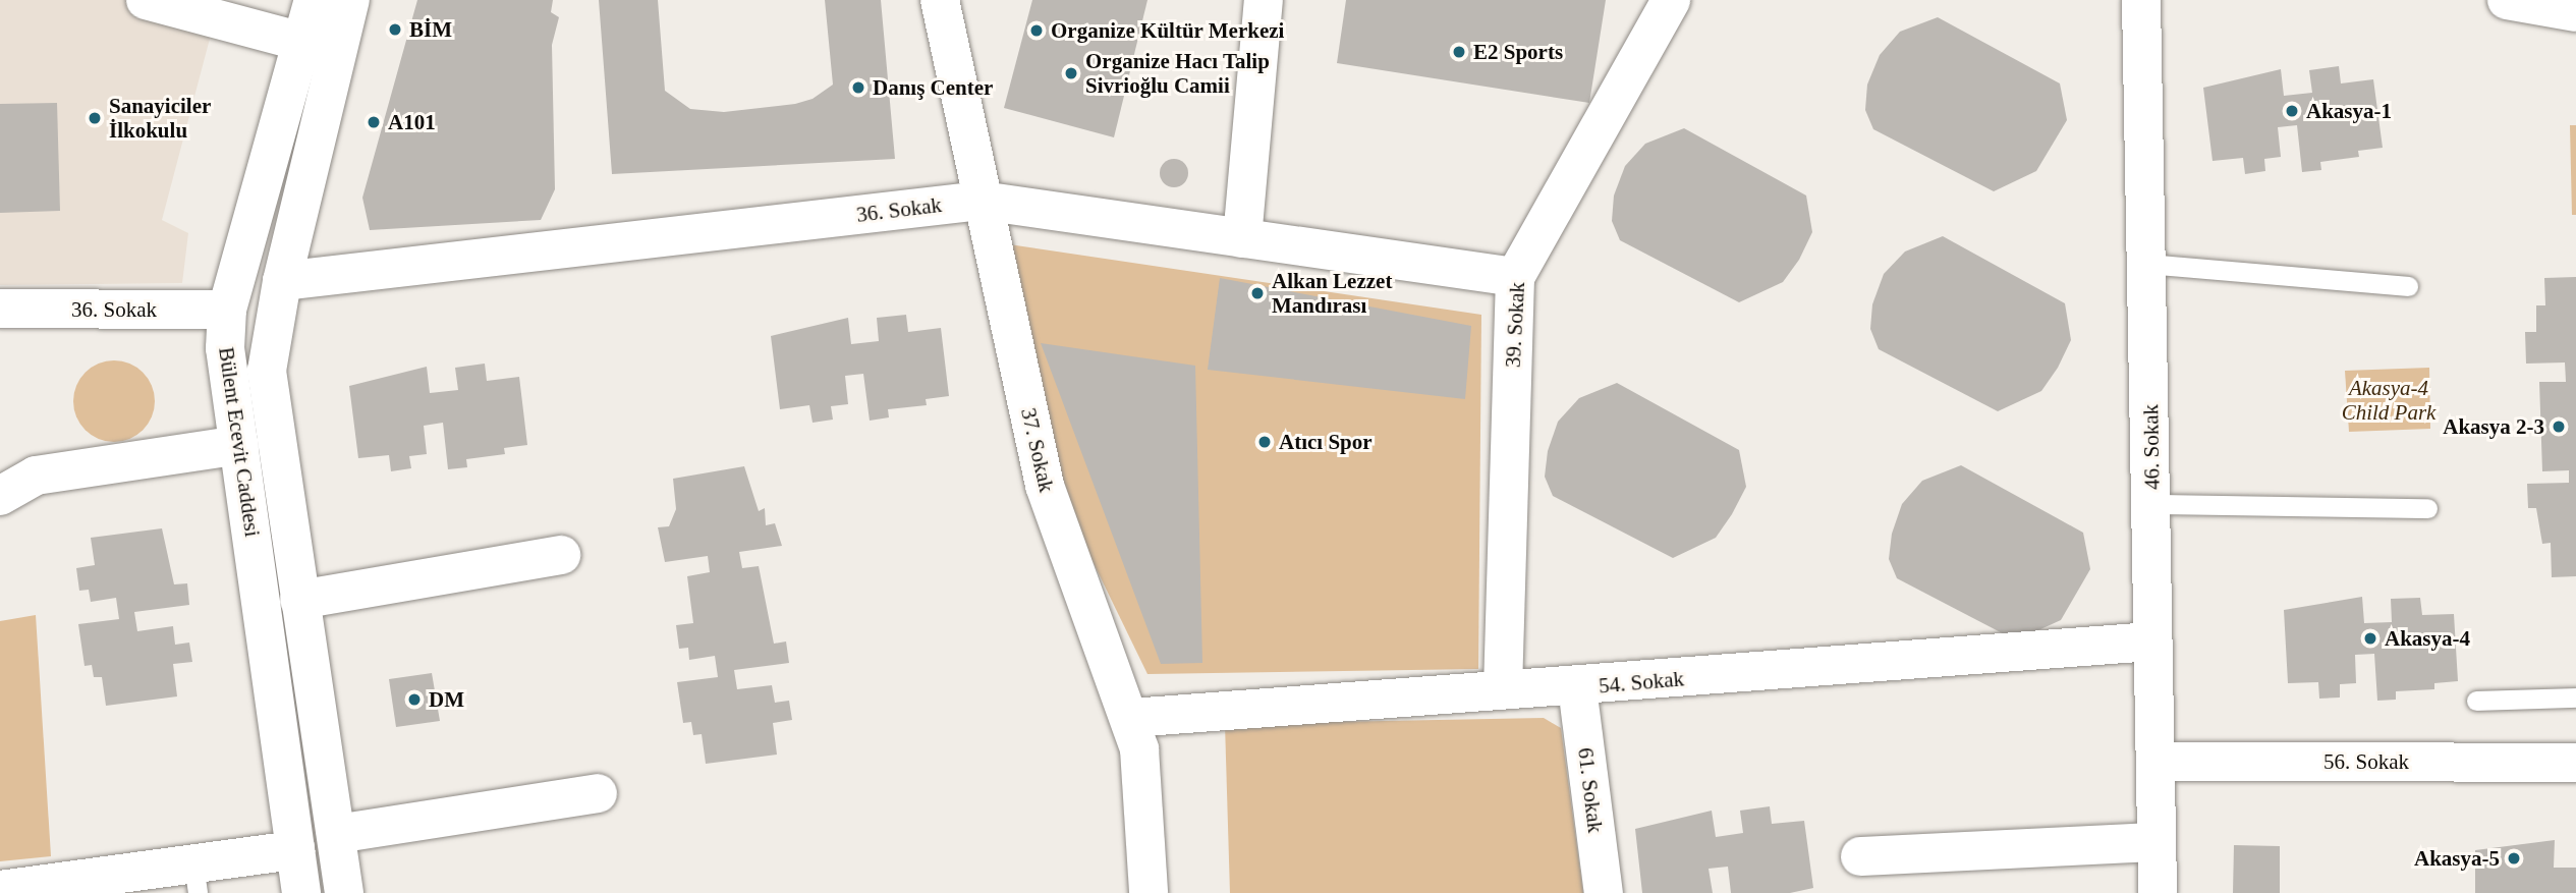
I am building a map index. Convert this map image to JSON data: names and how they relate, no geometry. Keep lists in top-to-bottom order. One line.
{"streets":{"street":["36. Sokak","39. Sokak","Bülent Ecevit Caddesi","46. Sokak","37. Sokak","54. Sokak","56. Sokak","61. Sokak"]},"crossings":[["36. Sokak","39. Sokak"],["36. Sokak","Bülent Ecevit Caddesi"],["36. Sokak","37. Sokak"],["39. Sokak","54. Sokak"],["46. Sokak","54. Sokak"],["46. Sokak","56. Sokak"],["37. Sokak","54. Sokak"],["54. Sokak","61. Sokak"]],"parks":["Akasya-4 Child Park"],"places":["BİM","Organize Kültür Merkezi","E2 Sports","Organize Hacı Talip Sivrioğlu Camii","Danış Center","Akasya-1","Sanayiciler İlkokulu","A101","Alkan Lezzet Mandırası","Akasya 2-3","Atıcı Spor","Akasya-4","DM","Akasya-5"]}
